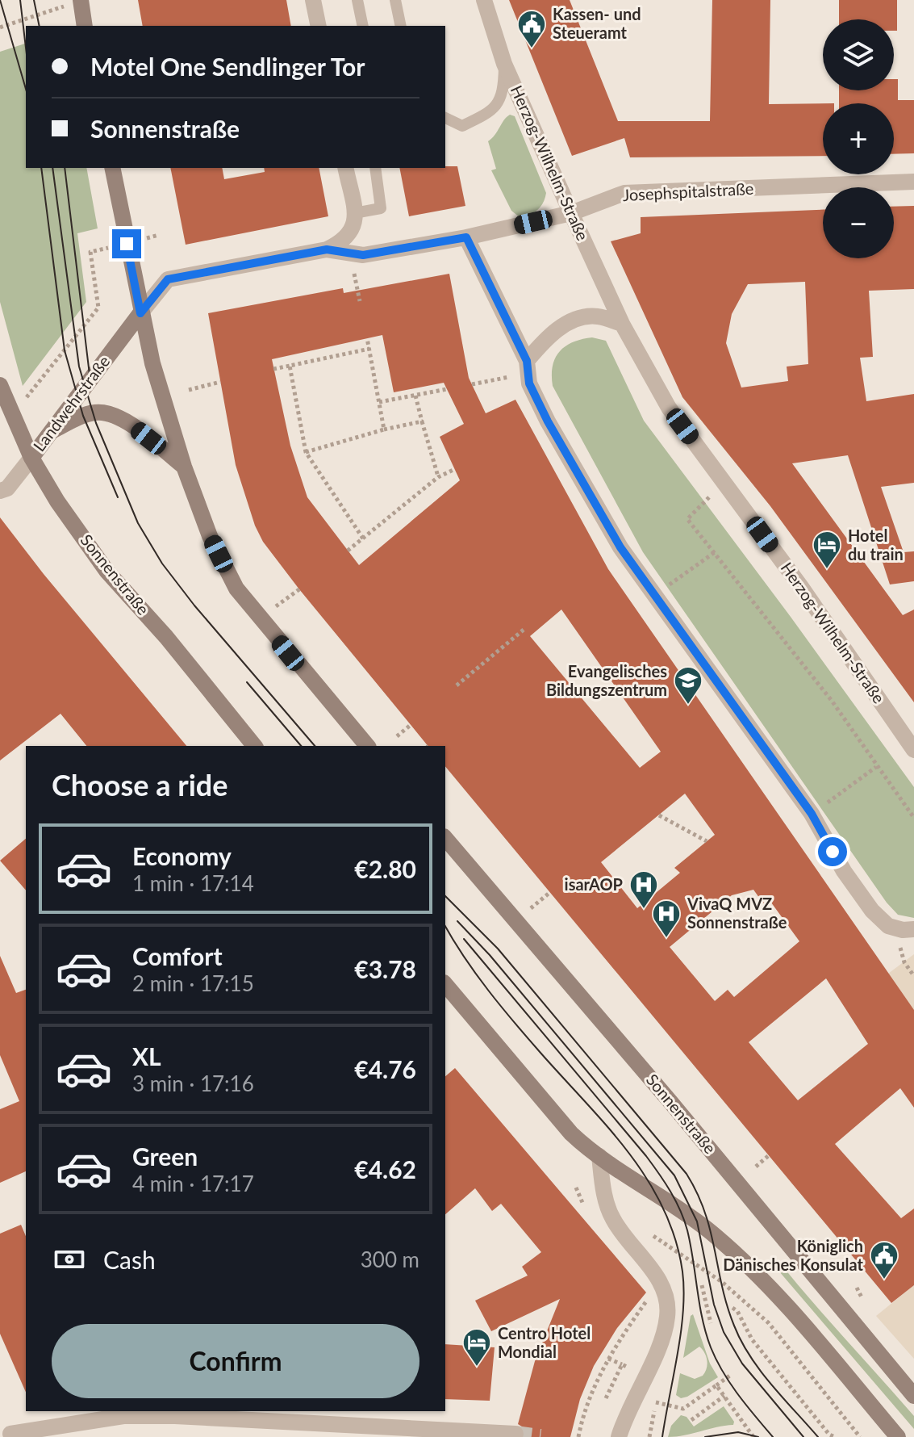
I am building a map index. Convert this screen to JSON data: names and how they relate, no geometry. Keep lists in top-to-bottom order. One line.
{"streets":{"main road":["Landwehrstraße","Sonnenstraße"],"street":["Herzog-Wilhelm-Straße","Josephspitalstraße"]},"crossings":[["Herzog-Wilhelm-Straße","Josephspitalstraße"],["Josephspitalstraße","Landwehrstraße"],["Landwehrstraße","Sonnenstraße"]],"places":{"public building":["Kassen- und Steueramt","Königlich Dänisches Konsulat"],"hotel":["Hotel du train","Centro Hotel Mondial"],"school or university":["Evangelisches Bildungszentrum"],"hospital":["isarAOP","VivaQ MVZ Sonnenstraße"]},"page":{"map_buttons":["+","−"],"banner":["Motel One Sendlinger Tor","Sonnenstraße"],"heading":"Choose a ride","list":[{"name":"Economy","note":"1 min · 17:14","value":"€2.80"},{"name":"Comfort","note":"2 min · 17:15","value":"€3.78"},{"name":"XL","note":"3 min · 17:16","value":"€4.76"},{"name":"Green","note":"4 min · 17:17","value":"€4.62"}],"pay":["Cash","300 m"],"buttons":"Confirm"}}
